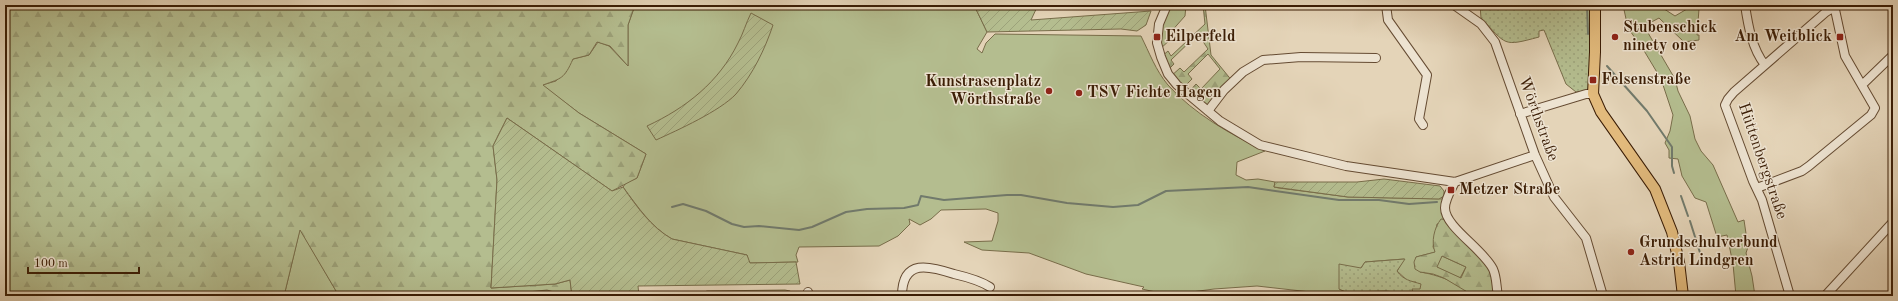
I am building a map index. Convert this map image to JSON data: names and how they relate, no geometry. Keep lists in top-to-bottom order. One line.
{"streets":{"street":["Wörthstraße","Hüttenbergstraße"]},"places":{"transit":["Eilperfeld","Am Weitblick","Felsenstraße","Metzer Straße"],"other":["Stubenschick ninety one","Kunstrasenplatz Wörthstraße","TSV Fichte Hagen","Grundschulverbund Astrid Lindgren"]},"scale_bar":"100 m"}
